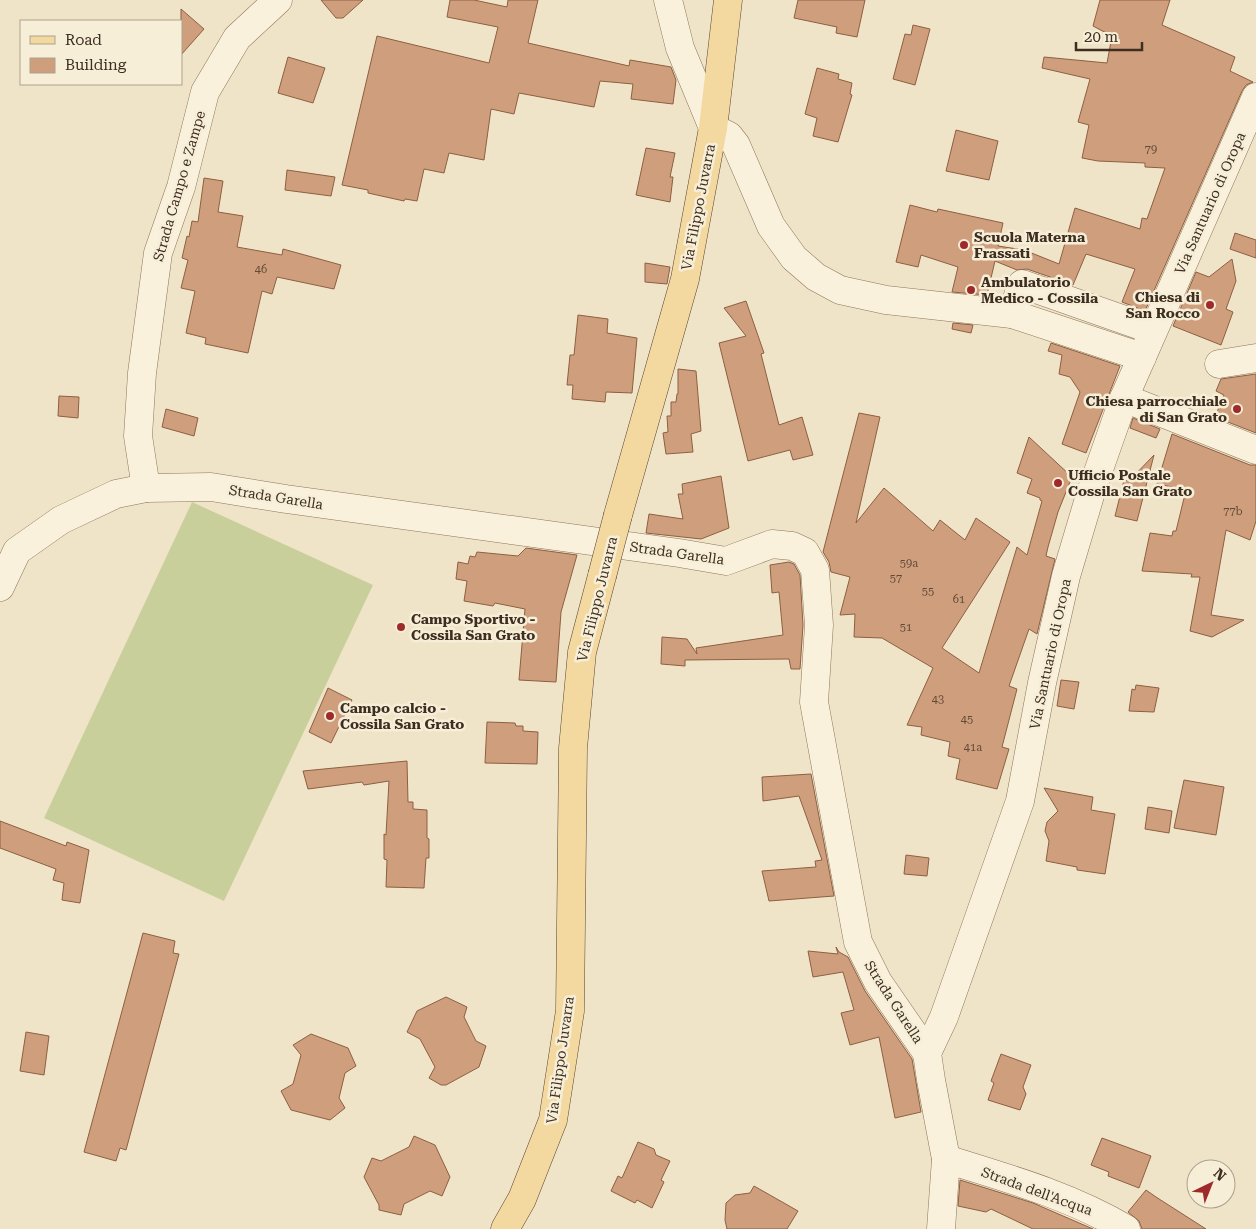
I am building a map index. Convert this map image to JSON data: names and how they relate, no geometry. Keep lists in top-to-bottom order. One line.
{"streets":{"main road":["Via Filippo Juvarra"],"street":["Strada Campo e Zampe","Via Santuario di Oropa","Strada Garella","Strada dell'Acqua"]},"crossings":[["Strada Campo e Zampe","Strada Garella"],["Via Santuario di Oropa","Strada Garella"]],"places":["Scuola Materna Frassati","Ambulatorio Medico - Cossila","Chiesa di San Rocco","Chiesa parrocchiale di San Grato","Ufficio Postale Cossila San Grato","Campo Sportivo - Cossila San Grato","Campo calcio - Cossila San Grato"],"house_numbers":["79","46","77b","59a","57","55","61","51","43","45","41a"],"legend":["Road","Building"],"scale_bar":"20 m","north":"top right"}
